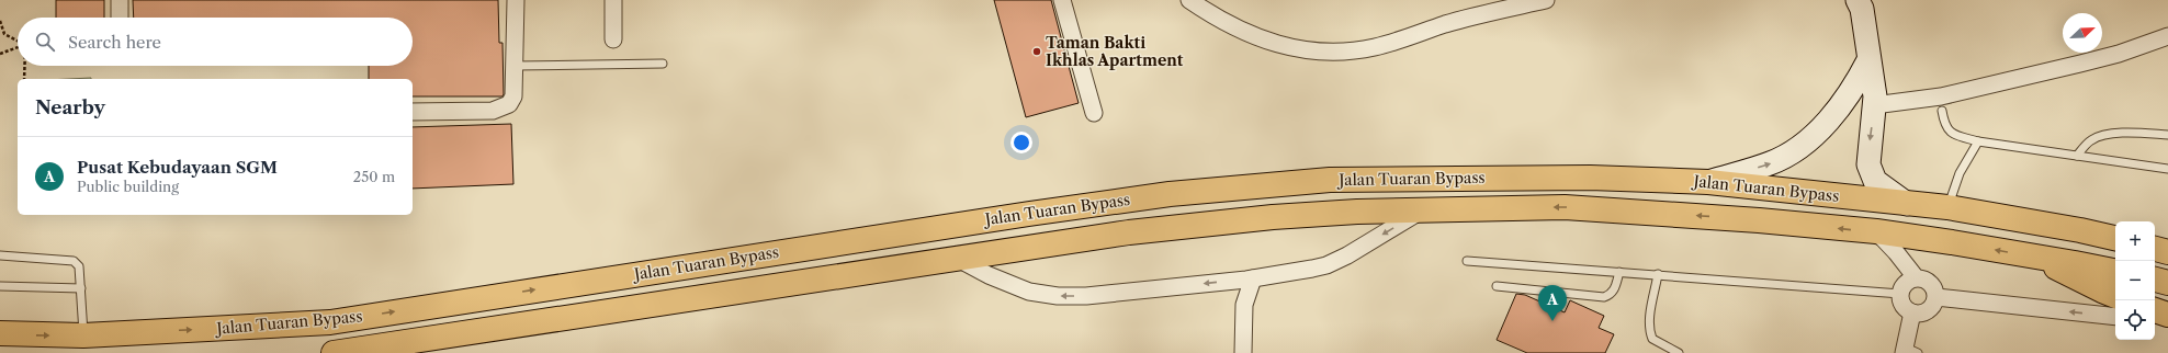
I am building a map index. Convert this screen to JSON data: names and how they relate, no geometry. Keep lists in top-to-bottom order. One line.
{"streets":{"highway":["Jalan Tuaran Bypass"]},"places":["Taman Bakti Ikhlas Apartment"],"north":"top right","page":{"search":"Search here","heading":"Nearby","list":[{"mark":"A","name":"Pusat Kebudayaan SGM","note":"Public building","value":"250 m"}],"map_buttons":["+","−"],"pins":"A"}}
